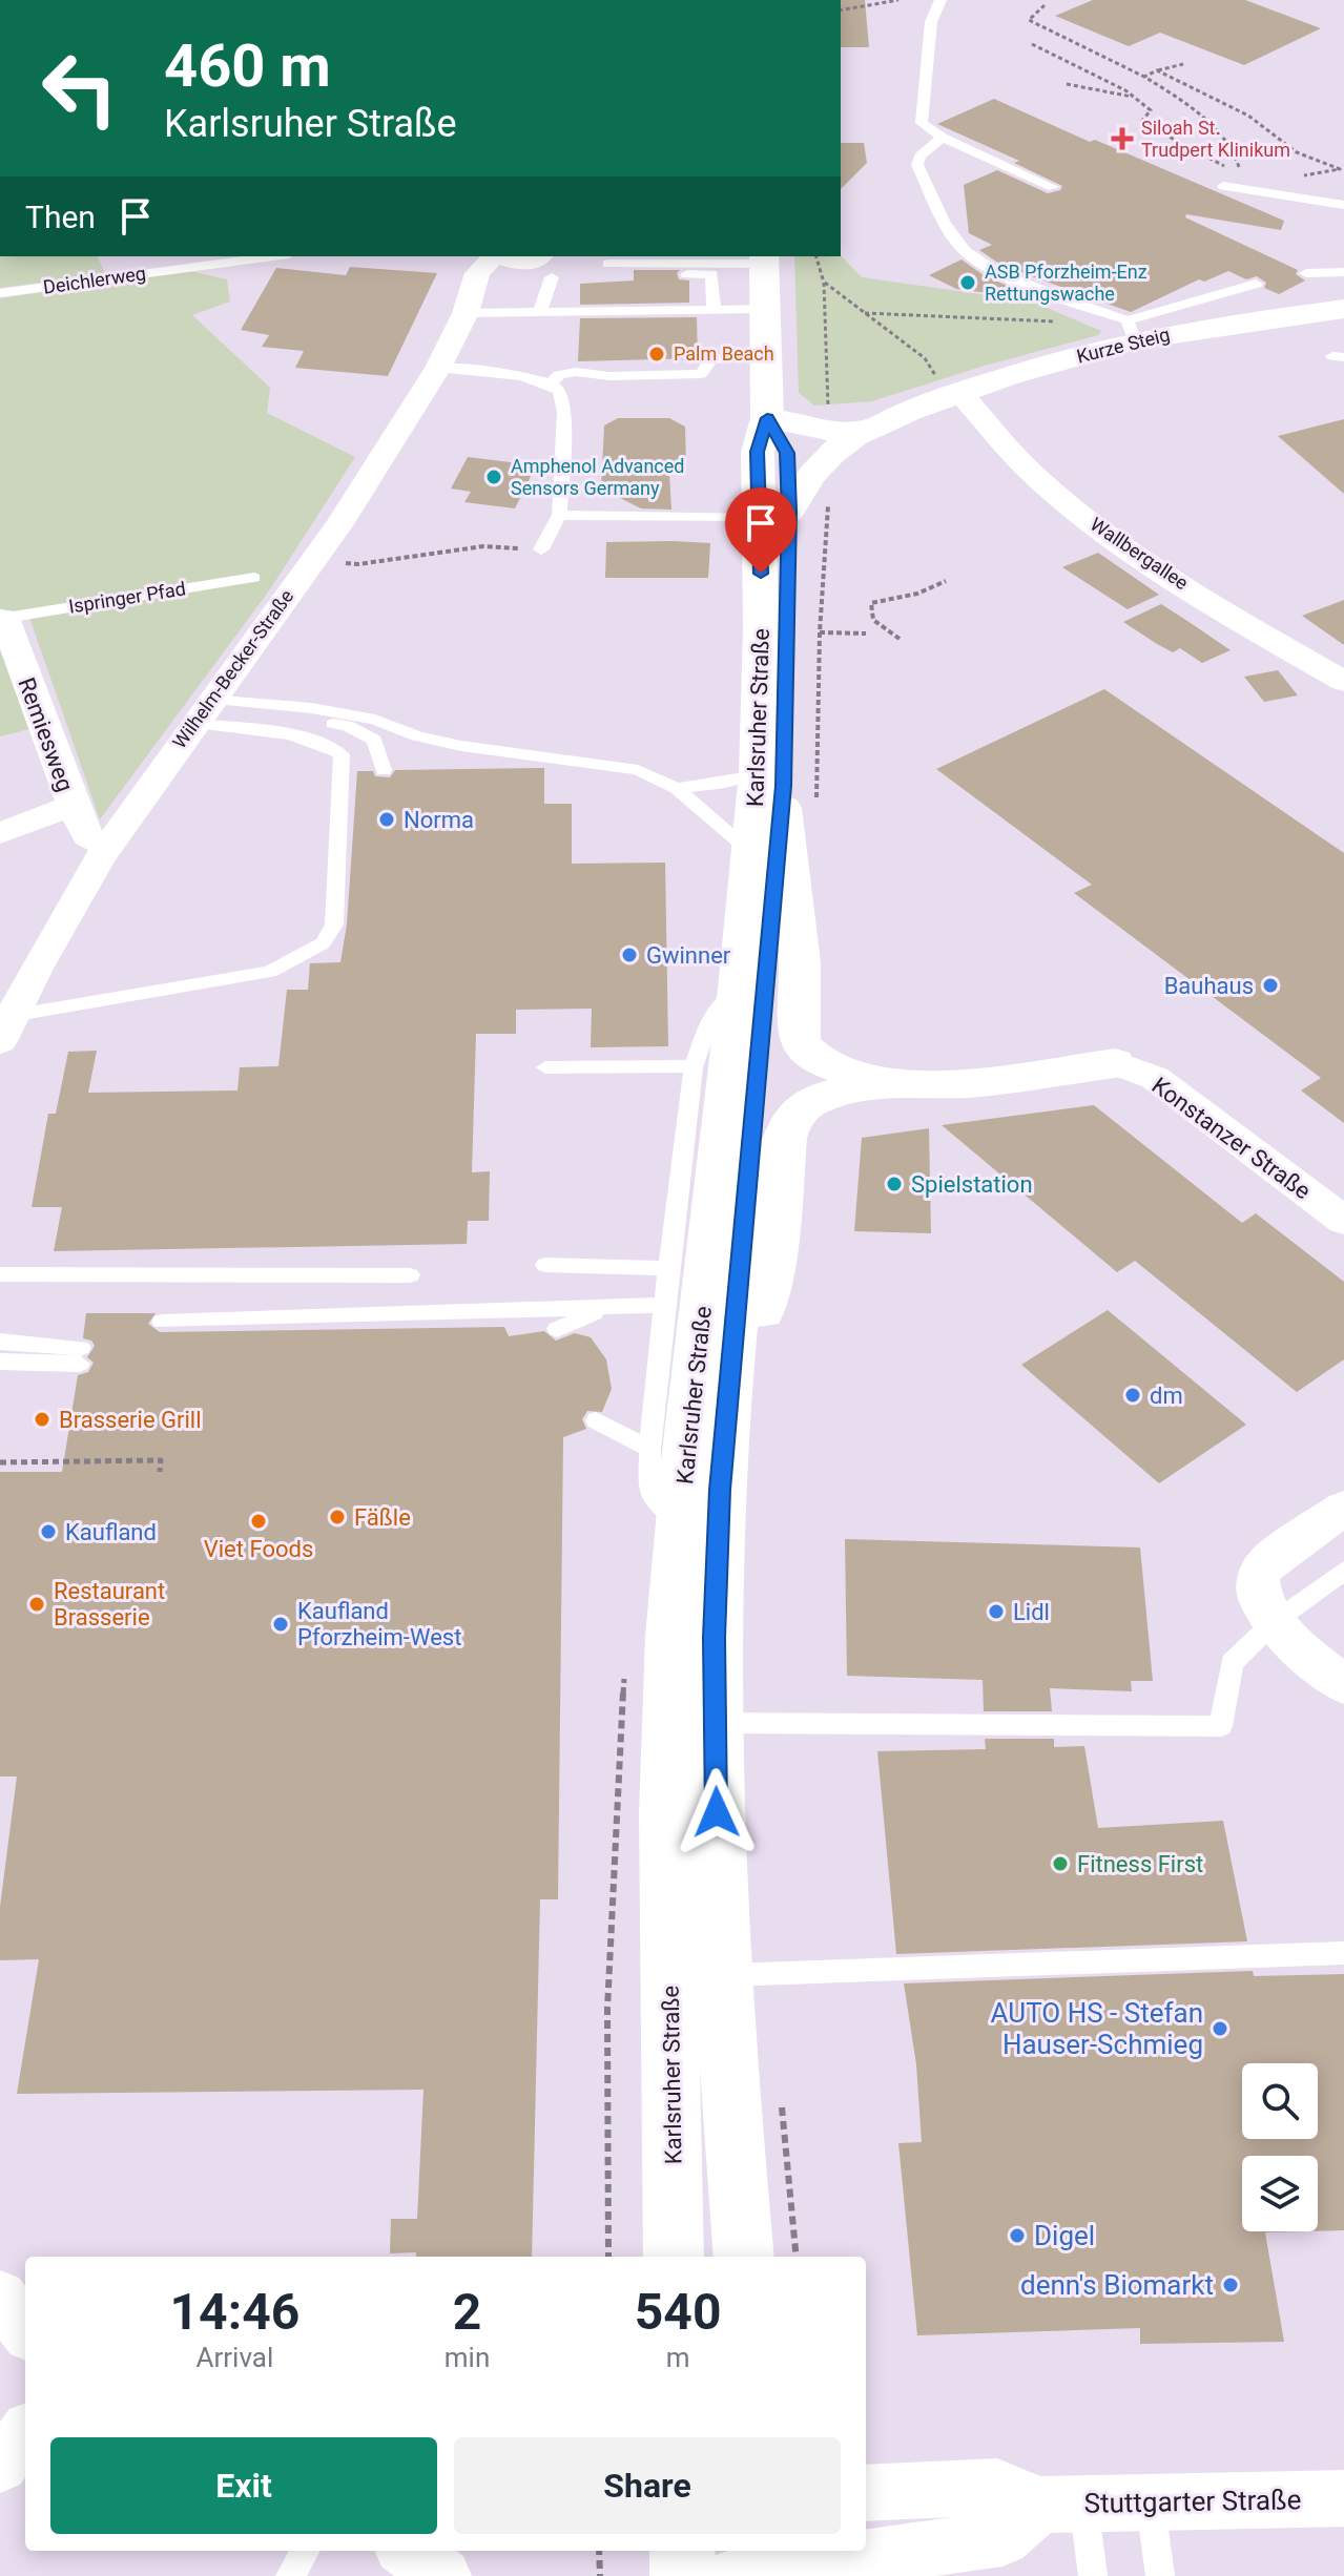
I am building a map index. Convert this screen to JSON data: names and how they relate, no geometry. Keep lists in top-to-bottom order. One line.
{"streets":{"main road":["Kurze Steig","Karlsruher Straße"],"street":["Wallbergallee","Wilhelm-Becker-Straße","Remiesweg","Konstanzer Straße","Stuttgarter Straße"],"lane":["Deichlerweg","Ispringer Pfad"]},"crossings":[["Kurze Steig","Wallbergallee"],["Kurze Steig","Karlsruher Straße"],["Ispringer Pfad","Remiesweg"],["Wilhelm-Becker-Straße","Remiesweg"]],"places":{"health":["Siloah St. Trudpert Klinikum"],"other":["ASB Pforzheim-Enz Rettungswache","Palm Beach","Amphenol Advanced Sensors Germany","Norma","Gwinner","Bauhaus","Spielstation","dm","Brasserie Grill","Fäßle","Viet Foods","Kaufland","Restaurant Brasserie","Lidl","Kaufland Pforzheim-West","Fitness First","AUTO HS - Stefan Hauser-Schmieg","Digel","denn's Biomarkt"]},"page":{"turn":["460 m","Karlsruher Straße"],"then":"Then","eta":["14:46","Arrival","2","min","540","m"],"buttons":["Exit","Share"]}}
